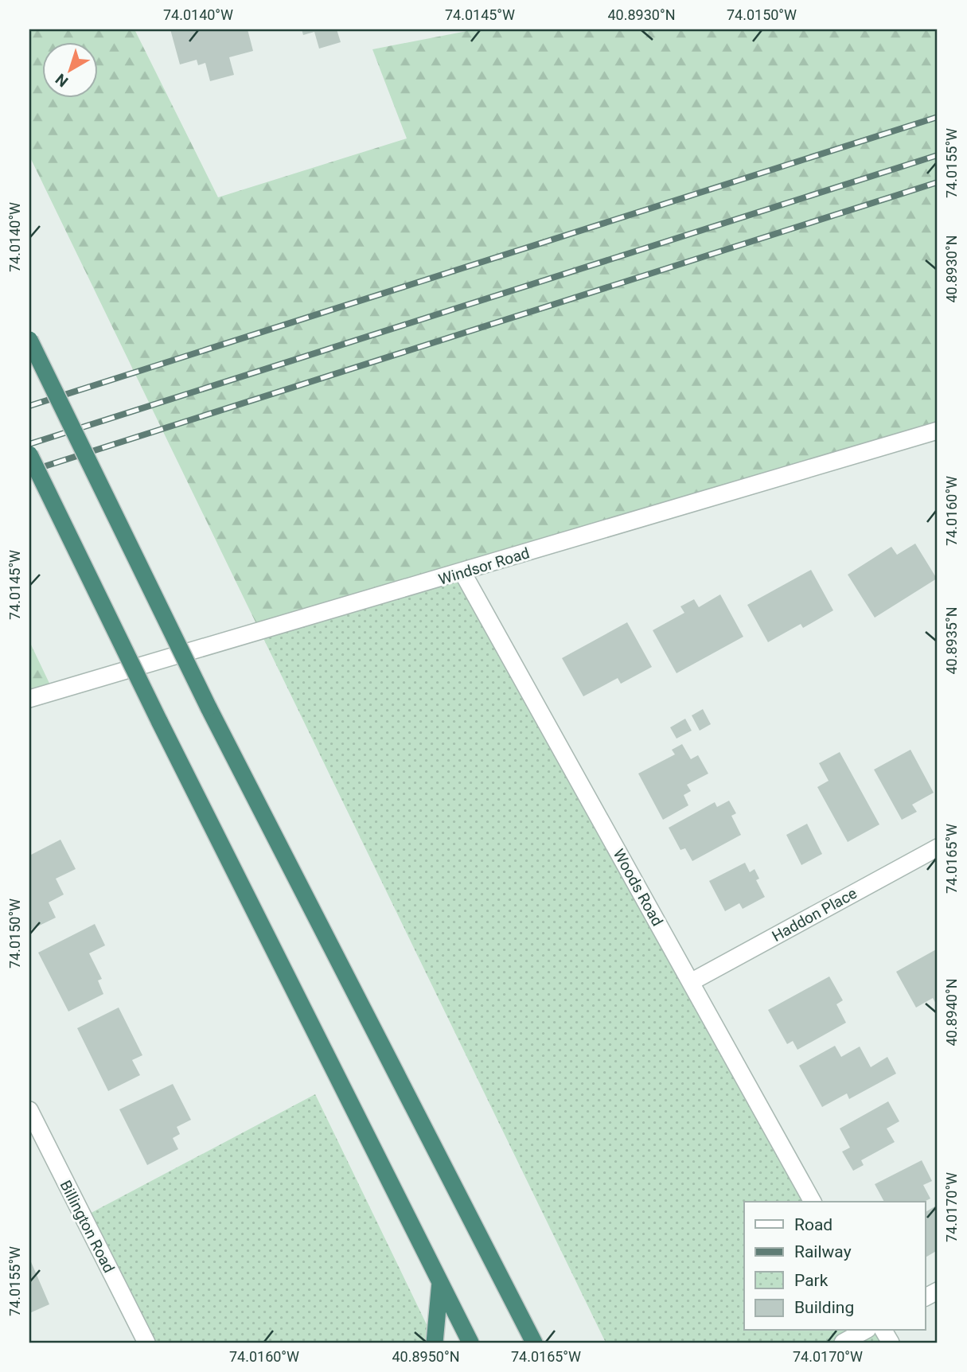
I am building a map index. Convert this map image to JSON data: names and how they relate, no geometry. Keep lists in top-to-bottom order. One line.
{"streets":{"street":["Windsor Road","Woods Road","Haddon Place","Billington Road"]},"crossings":[["Windsor Road","Woods Road"],["Woods Road","Haddon Place"]],"legend":["Road","Railway","Park","Building"],"north":"bottom left","coordinates":["74.0140°W","74.0145°W","40.8930°N","74.0150°W","74.0155°W","74.0160°W","40.8935°N","74.0165°W","40.8940°N","74.0170°W","40.8950°N"]}
